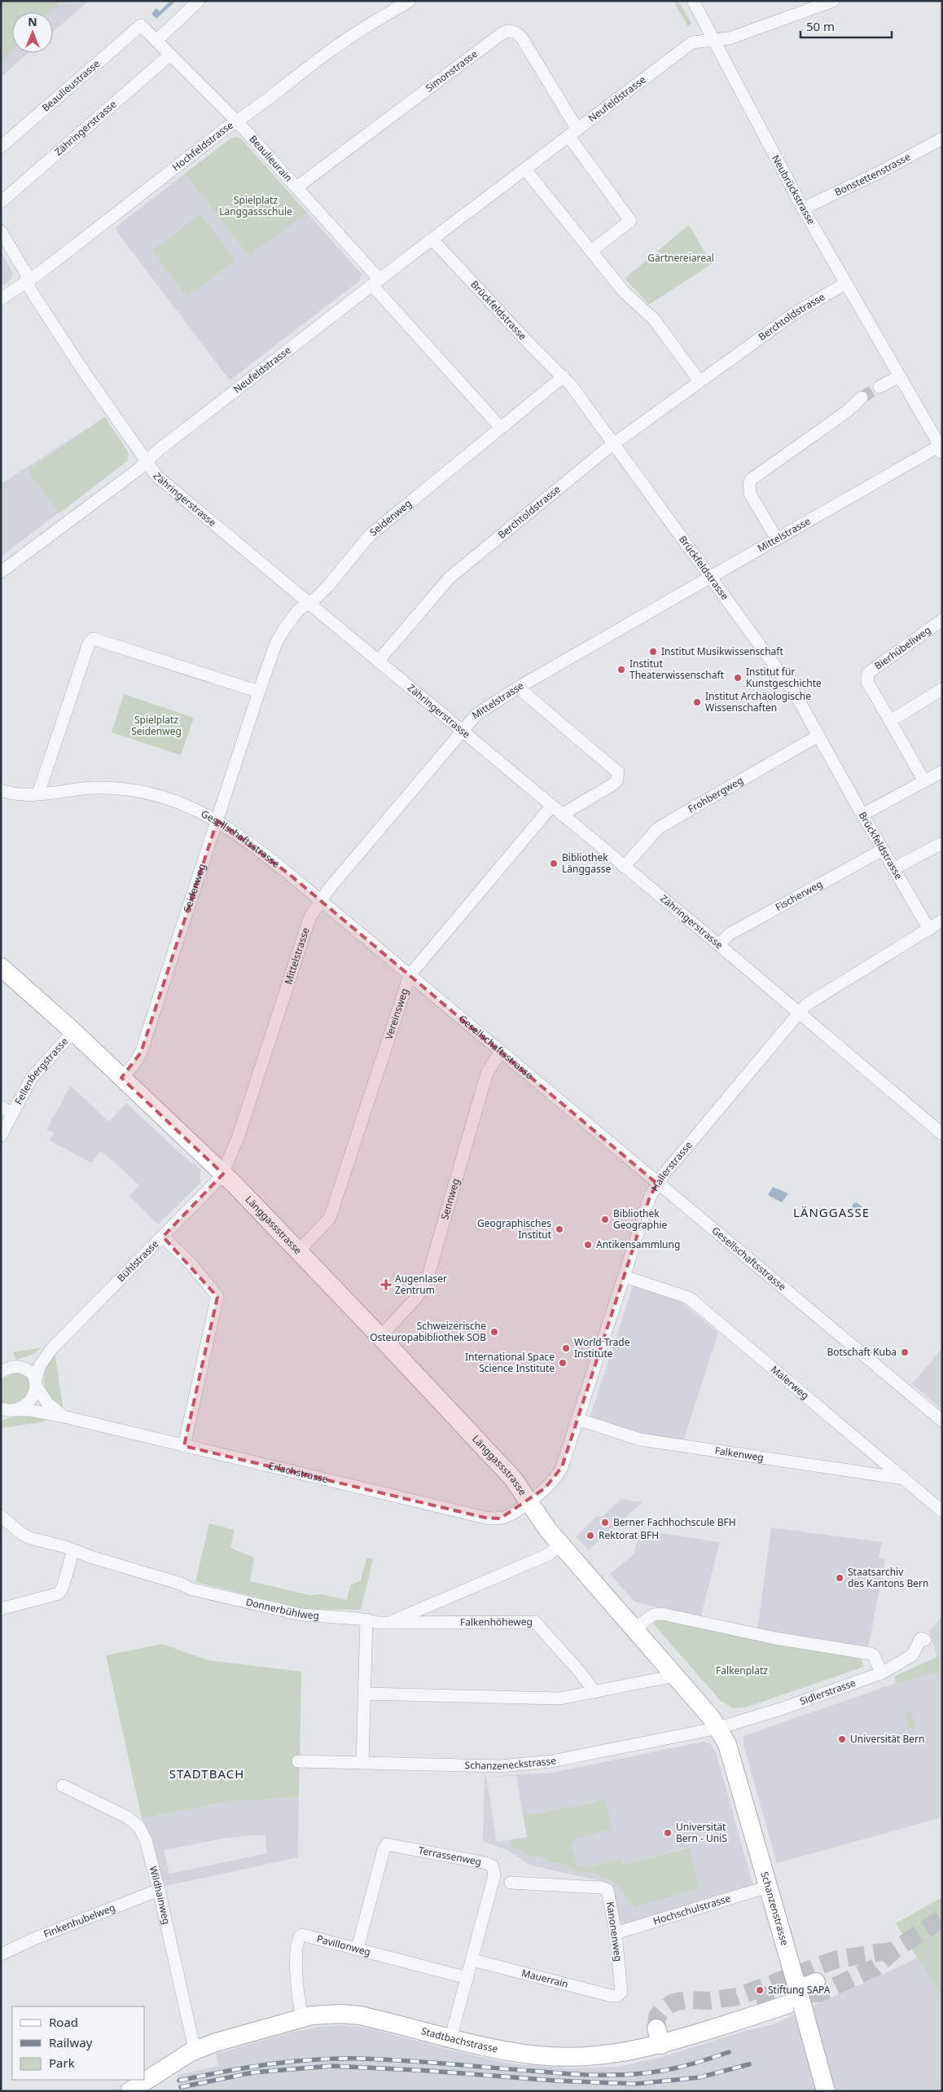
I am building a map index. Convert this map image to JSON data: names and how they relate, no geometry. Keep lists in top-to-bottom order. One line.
{"streets":{"main road":["Länggassstrasse","Schanzenstrasse","Stadtbachstrasse"],"street":["Simonstrasse","Beaulieustrasse","Neufeldstrasse","Zähringerstrasse","Hochfeldstrasse","Beaulieurain","Bonstettenstrasse","Neubrückstrasse","Brückfeldstrasse","Berchtoldstrasse","Seidenweg","Mittelstrasse","Bierhübeliweg","Frohbergweg","Gesellschaftsstrasse","Fischerweg","Vereinsweg","Fellenbergstrasse","Hallerstrasse","Sennweg","Bühlstrasse","Malerweg","Falkenweg","Erlachstrasse","Donnerbühlweg","Falkenhöheweg","Sidlerstrasse","Schanzeneckstrasse","Terrassenweg","Wildhainweg","Hochschulstrasse","Finkenhubelweg","Kanonenweg","Pavillonweg","Mauerrain"]},"crossings":[["Simonstrasse","Neufeldstrasse"],["Simonstrasse","Beaulieurain"],["Beaulieustrasse","Beaulieurain"],["Neufeldstrasse","Zähringerstrasse"],["Neufeldstrasse","Beaulieurain"],["Neufeldstrasse","Neubrückstrasse"],["Neufeldstrasse","Brückfeldstrasse"],["Zähringerstrasse","Hochfeldstrasse"],["Zähringerstrasse","Beaulieurain"],["Zähringerstrasse","Berchtoldstrasse"],["Zähringerstrasse","Seidenweg"],["Zähringerstrasse","Mittelstrasse"],["Zähringerstrasse","Frohbergweg"],["Zähringerstrasse","Fischerweg"],["Zähringerstrasse","Vereinsweg"],["Zähringerstrasse","Hallerstrasse"],["Hochfeldstrasse","Beaulieurain"],["Beaulieurain","Seidenweg"],["Bonstettenstrasse","Neubrückstrasse"],["Neubrückstrasse","Berchtoldstrasse"],["Neubrückstrasse","Mittelstrasse"],["Brückfeldstrasse","Berchtoldstrasse"],["Brückfeldstrasse","Seidenweg"],["Brückfeldstrasse","Mittelstrasse"],["Brückfeldstrasse","Frohbergweg"],["Brückfeldstrasse","Fischerweg"],["Brückfeldstrasse","Hallerstrasse"],["Seidenweg","Gesellschaftsstrasse"],["Seidenweg","Länggassstrasse"],["Mittelstrasse","Gesellschaftsstrasse"],["Mittelstrasse","Länggassstrasse"],["Mittelstrasse","Bühlstrasse"],["Gesellschaftsstrasse","Vereinsweg"],["Gesellschaftsstrasse","Hallerstrasse"],["Gesellschaftsstrasse","Sennweg"],["Vereinsweg","Länggassstrasse"],["Fellenbergstrasse","Länggassstrasse"],["Hallerstrasse","Länggassstrasse"],["Hallerstrasse","Malerweg"],["Hallerstrasse","Falkenweg"],["Hallerstrasse","Erlachstrasse"],["Sennweg","Länggassstrasse"],["Länggassstrasse","Bühlstrasse"],["Länggassstrasse","Erlachstrasse"],["Bühlstrasse","Erlachstrasse"],["Malerweg","Falkenweg"],["Donnerbühlweg","Falkenhöheweg"],["Sidlerstrasse","Schanzeneckstrasse"],["Sidlerstrasse","Schanzenstrasse"],["Schanzeneckstrasse","Schanzenstrasse"],["Terrassenweg","Pavillonweg"],["Terrassenweg","Mauerrain"],["Terrassenweg","Stadtbachstrasse"],["Wildhainweg","Finkenhubelweg"],["Wildhainweg","Stadtbachstrasse"],["Schanzenstrasse","Hochschulstrasse"],["Schanzenstrasse","Stadtbachstrasse"],["Hochschulstrasse","Kanonenweg"],["Kanonenweg","Mauerrain"],["Pavillonweg","Stadtbachstrasse"]],"districts":["LÄNGGASSE","STADTBACH"],"parks":["Spielplatz Länggassschule","Gärtnereiareal","Spielplatz Seidenweg","Falkenplatz"],"places":{"other":["Institut Musikwissenschaft","Institut Theaterwissenschaft","Institut für Kunstgeschichte","Institut Archäologische Wissenschaften","Bibliothek Länggasse","Bibliothek Geographie","Geographisches Institut","Antikensammlung","Schweizerische Osteuropabibliothek SOB","World Trade Institute","Botschaft Kuba","International Space Science Institute","Berner Fachhochscule BFH","Rektorat BFH","Staatsarchiv des Kantons Bern","Universität Bern","Universität Bern - UniS","Stiftung SAPA"],"health":["Augenlaser Zentrum"]},"legend":["Road","Railway","Park"],"scale_bar":"50 m","north":"top"}
